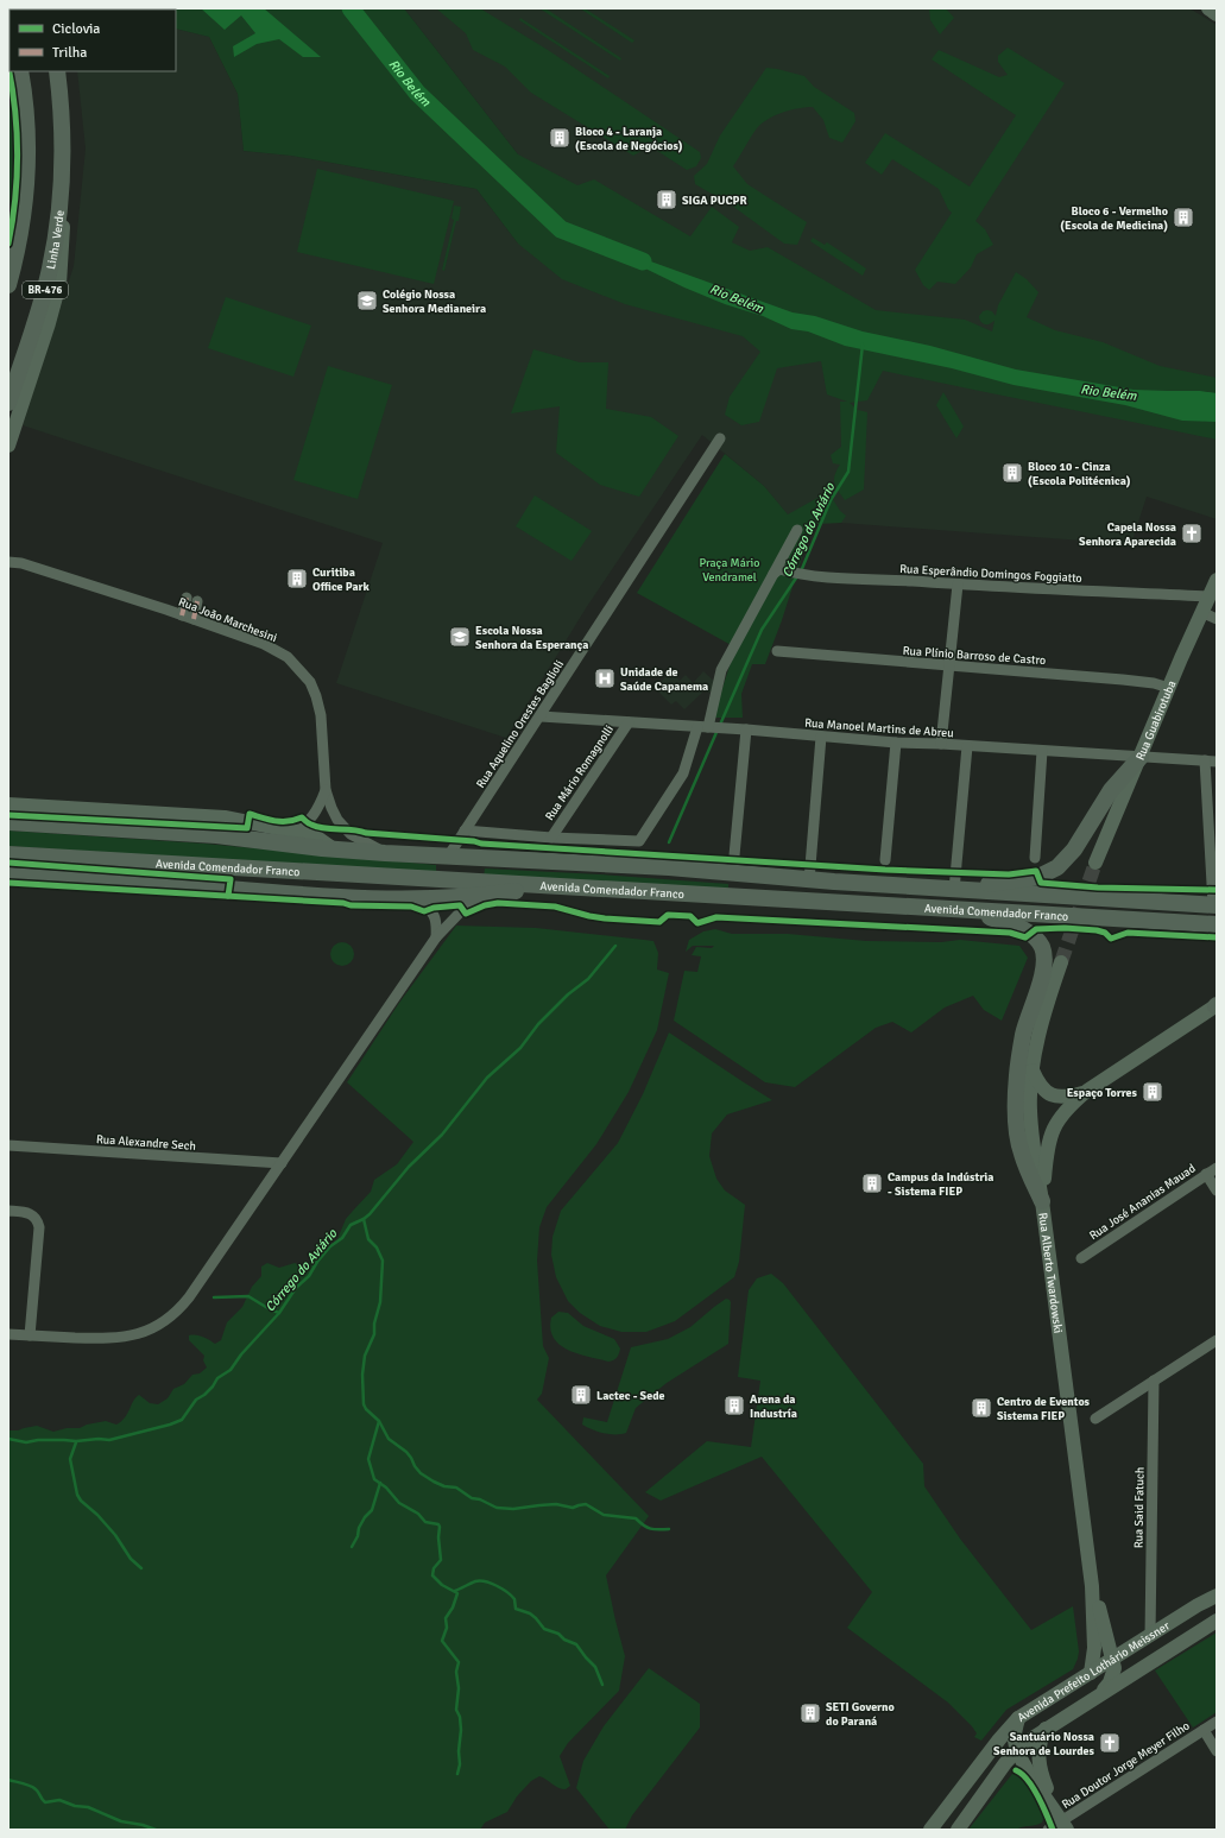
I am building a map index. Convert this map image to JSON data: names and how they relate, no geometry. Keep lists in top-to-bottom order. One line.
{"streets":{"highway":["Linha Verde","BR-476","Avenida Comendador Franco"],"main road":["Rua Guabirotuba","Rua Alberto Twardowski","Avenida Prefeito Lothário Meissner"],"street":["Rua Esperândio Domingos Foggiatto","Rua João Marchesini","Rua Plínio Barroso de Castro","Rua Aquelino Orestes Baglioli","Rua Manoel Martins de Abreu","Rua Mário Romagnolli","Rua Alexandre Sech","Rua José Ananias Mauad","Rua Said Fatuch","Rua Doutor Jorge Meyer Filho"]},"crossings":[["Rua Esperândio Domingos Foggiatto","Rua Guabirotuba"],["Rua João Marchesini","Avenida Comendador Franco"],["Rua Plínio Barroso de Castro","Rua Guabirotuba"],["Rua Guabirotuba","Rua Manoel Martins de Abreu"],["Rua Aquelino Orestes Baglioli","Rua Manoel Martins de Abreu"],["Rua Aquelino Orestes Baglioli","Avenida Comendador Franco"],["Rua Manoel Martins de Abreu","Rua Mário Romagnolli"],["Rua Alberto Twardowski","Avenida Prefeito Lothário Meissner"],["Rua Said Fatuch","Avenida Prefeito Lothário Meissner"]],"water":["Rio Belém","Córrego do Aviário"],"parks":["Praça Mário Vendramel"],"places":{"building":["Bloco 4 - Laranja (Escola de Negócios)","SIGA PUCPR","Bloco 6 - Vermelho (Escola de Medicina)","Bloco 10 - Cinza (Escola Politécnica)","Curitiba Office Park","Espaço Torres","Campus da Indústria - Sistema FIEP","Lactec - Sede","Arena da Industría","Centro de Eventos Sistema FIEP","SETI Governo do Paraná"],"school or university":["Colégio Nossa Senhora Medianeira","Escola Nossa Senhora da Esperança"],"church":["Capela Nossa Senhora Aparecida","Santuário Nossa Senhora de Lourdes"],"hospital":["Unidade de Saúde Capanema"]},"legend":["Ciclovia","Trilha"]}
